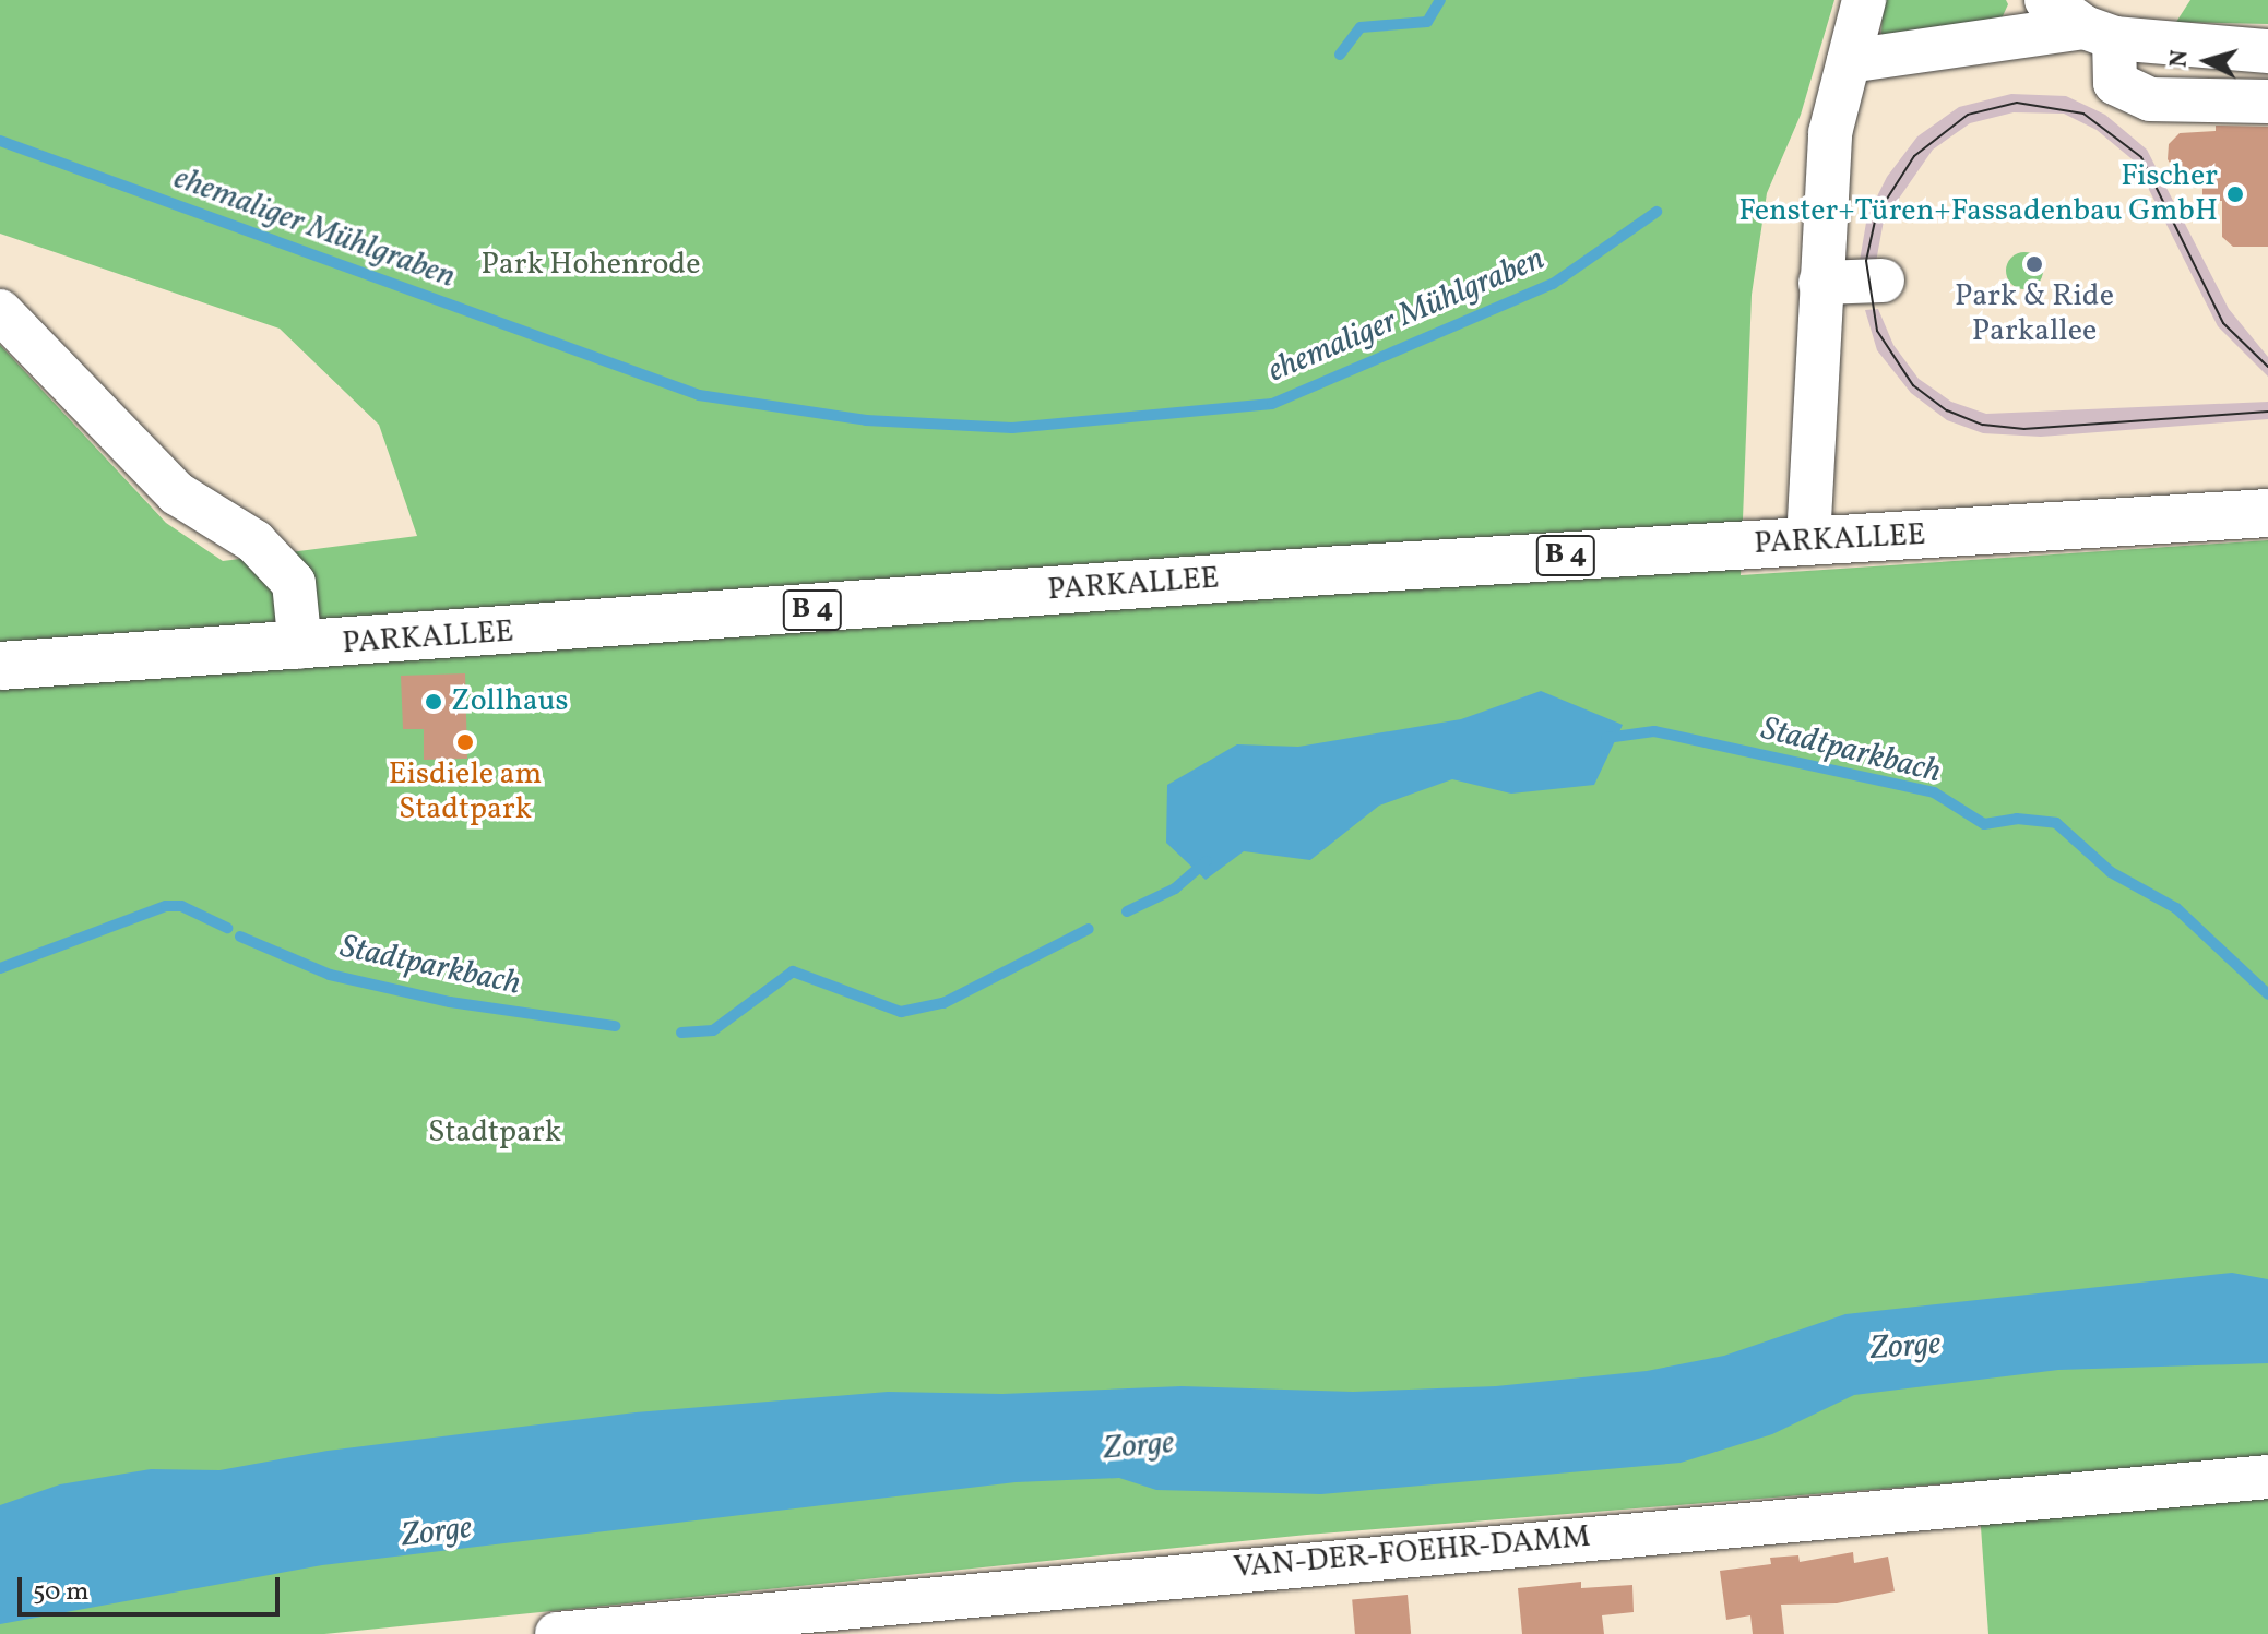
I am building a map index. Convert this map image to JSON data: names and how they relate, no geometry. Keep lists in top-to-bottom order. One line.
{"streets":{"main road":["PARKALLEE","B 4"],"street":["VAN-DER-FOEHR-DAMM"]},"water":["ehemaliger Mühlgraben","Stadtparkbach","Zorge"],"parks":["Park Hohenrode","Stadtpark"],"places":["Fischer Fenster+Türen+Fassadenbau GmbH","Park & Ride Parkallee","Zollhaus","Eisdiele am Stadtpark"],"scale_bar":"50 m","north":"left"}
